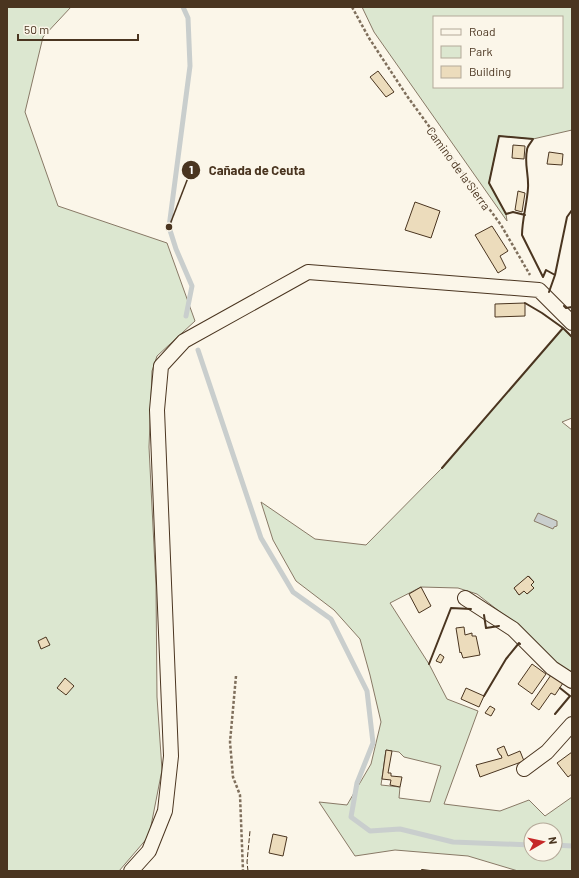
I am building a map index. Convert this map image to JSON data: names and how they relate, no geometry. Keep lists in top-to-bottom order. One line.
{"streets":{"path":["Camino de la Sierra"]},"places":["Cañada de Ceuta"],"legend":["Road","Park","Building"],"scale_bar":"50 m","north":"right"}
